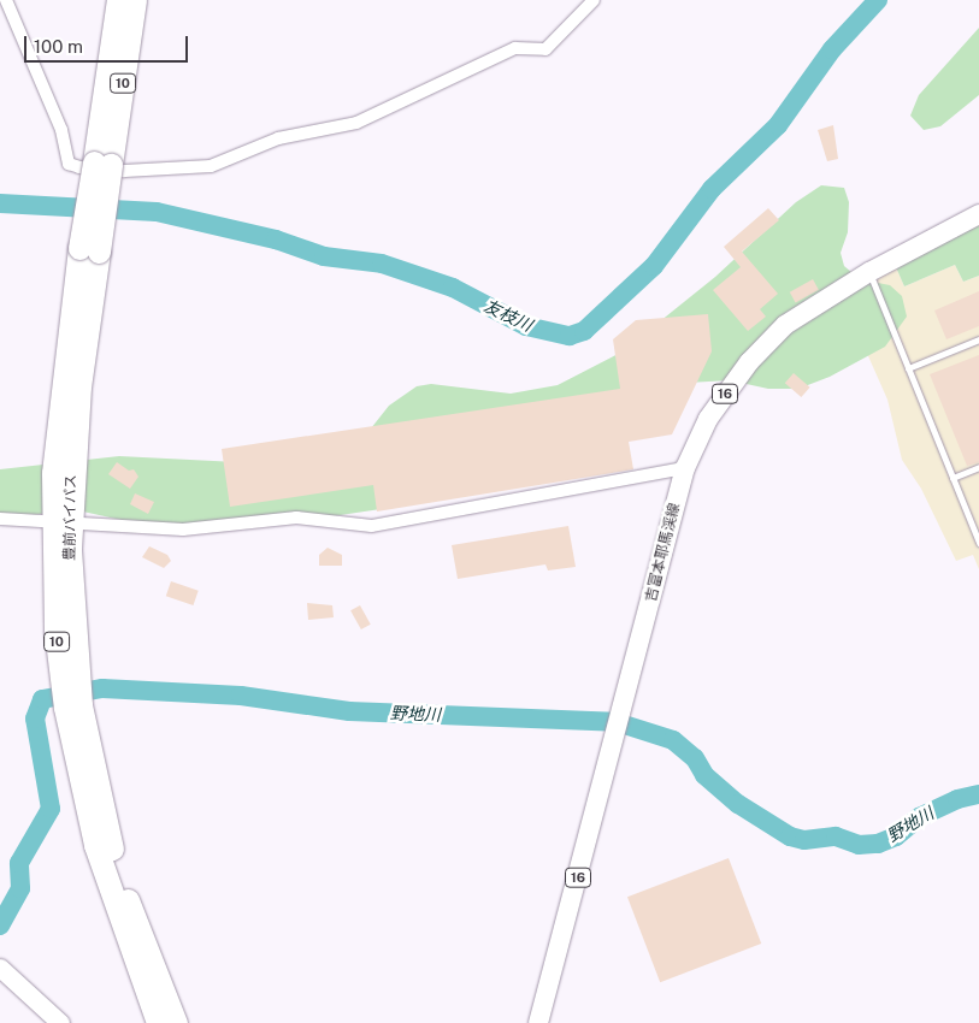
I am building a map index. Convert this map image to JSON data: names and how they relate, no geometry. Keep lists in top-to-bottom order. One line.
{"streets":{"highway":["10","豊前バイパス"],"main road":["16","吉富本耶馬渓線"]},"water":["友枝川","野地川"],"scale_bar":"100 m"}
